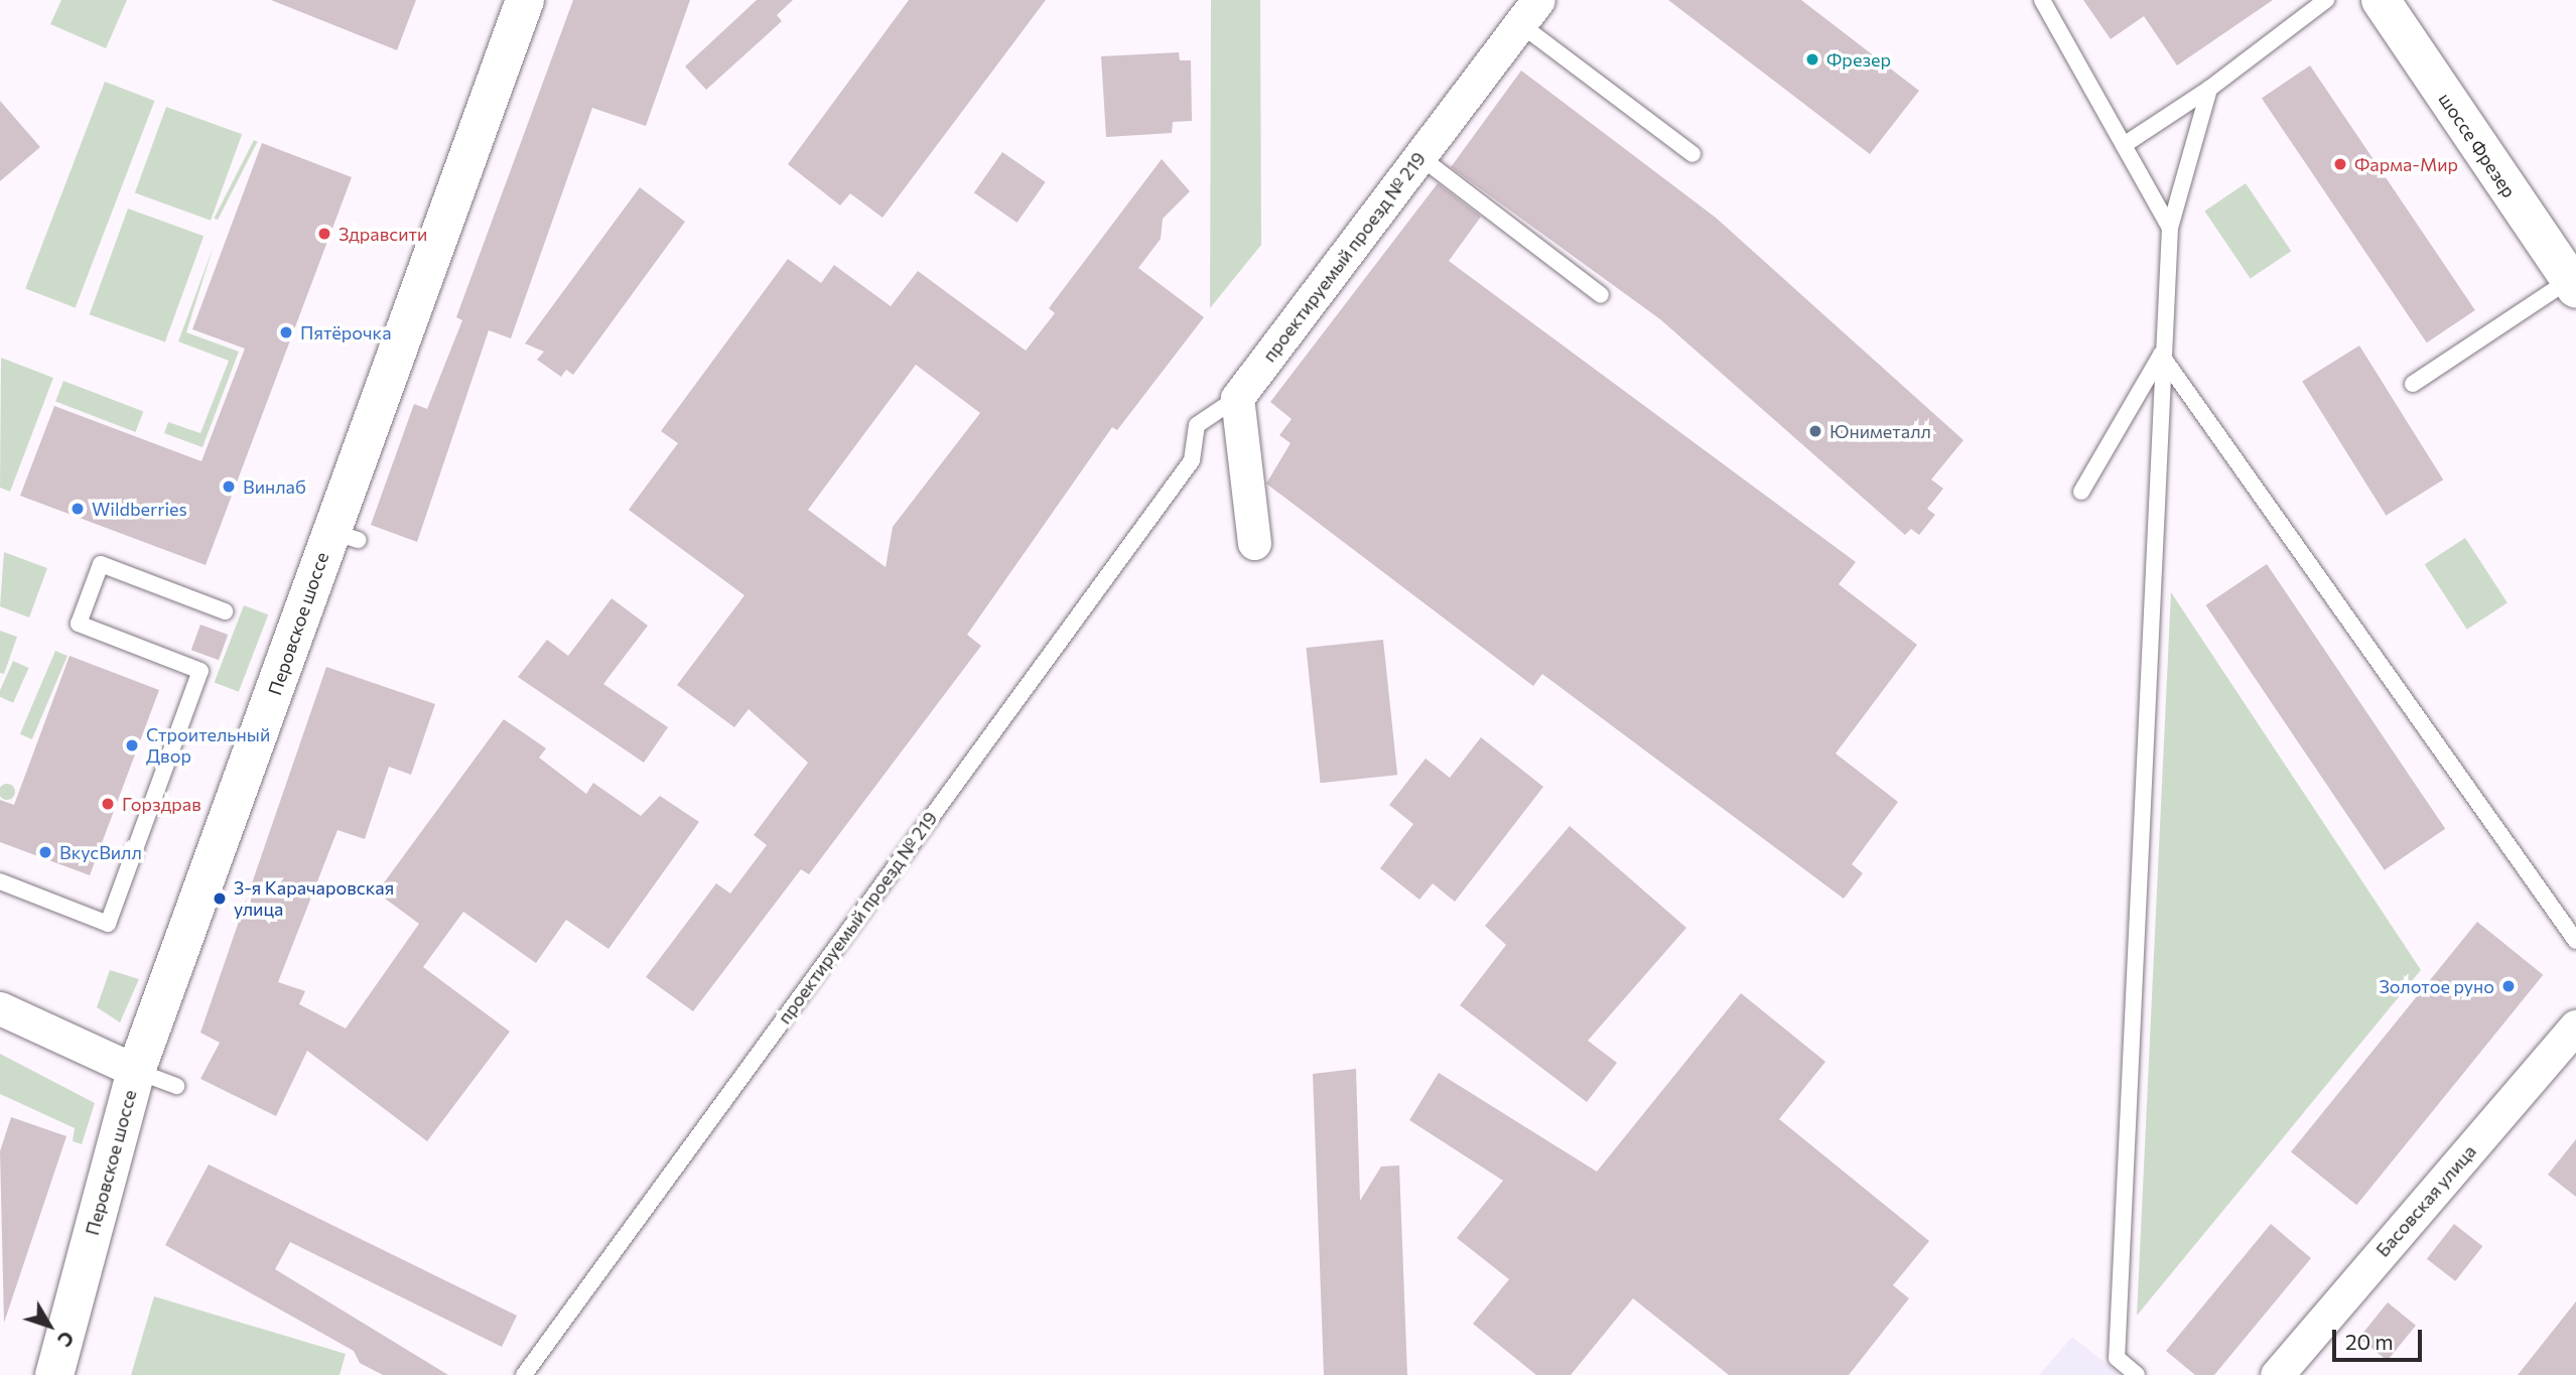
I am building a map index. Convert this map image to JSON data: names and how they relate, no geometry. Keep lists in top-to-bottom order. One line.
{"streets":{"street":["шоссе Фрезер","проектируемый проезд № 219","Перовское шоссе","Басовская улица"]},"places":["Фрезер","Фарма-Мир","Здравсити","Пятёрочка","Юниметалл","Винлаб","Wildberries","Строительный Двор","Горздрав","ВкусВилл","3-я Карачаровская улица","Золотое руно"],"scale_bar":"20 m","north":"bottom right"}
